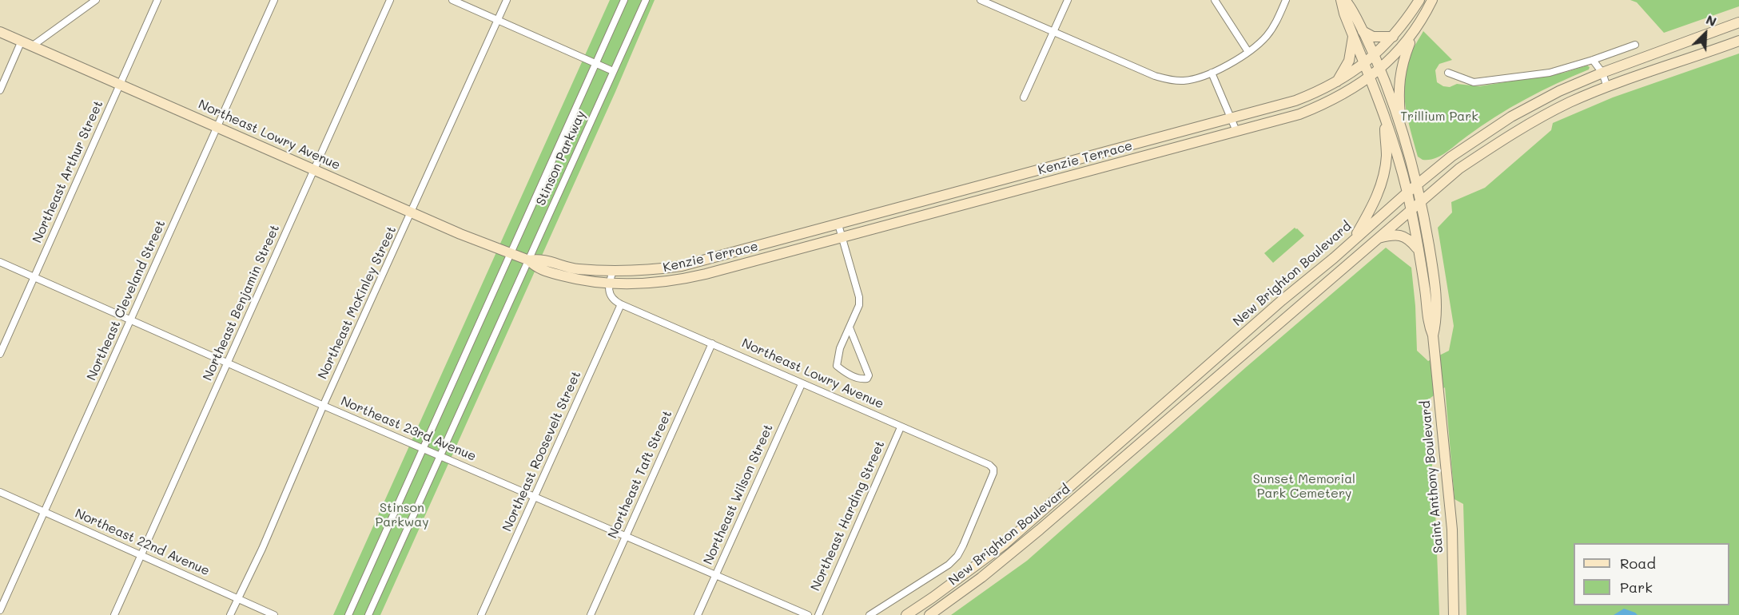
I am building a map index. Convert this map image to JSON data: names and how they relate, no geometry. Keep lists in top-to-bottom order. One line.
{"streets":{"main road":["Northeast Lowry Avenue","Kenzie Terrace","New Brighton Boulevard","Saint Anthony Boulevard"],"street":["Stinson Parkway","Northeast Arthur Street","Northeast Cleveland Street","Northeast Benjamin Street","Northeast McKinley Street","Northeast 23rd Avenue","Northeast Roosevelt Street","Northeast Taft Street","Northeast Wilson Street","Northeast Harding Street","Northeast 22nd Avenue"]},"crossings":[["Northeast Lowry Avenue","Stinson Parkway"],["Northeast Lowry Avenue","Kenzie Terrace"],["Northeast Lowry Avenue","Northeast Arthur Street"],["Northeast Lowry Avenue","New Brighton Boulevard"],["Northeast Lowry Avenue","Northeast Cleveland Street"],["Northeast Lowry Avenue","Northeast Benjamin Street"],["Northeast Lowry Avenue","Northeast McKinley Street"],["Northeast Lowry Avenue","Northeast Roosevelt Street"],["Northeast Lowry Avenue","Northeast Taft Street"],["Northeast Lowry Avenue","Northeast Wilson Street"],["Northeast Lowry Avenue","Northeast Harding Street"],["Stinson Parkway","Kenzie Terrace"],["Stinson Parkway","Northeast 23rd Avenue"],["Kenzie Terrace","Saint Anthony Boulevard"],["Northeast Arthur Street","Northeast 23rd Avenue"],["New Brighton Boulevard","Saint Anthony Boulevard"],["Northeast Cleveland Street","Northeast 23rd Avenue"],["Northeast Cleveland Street","Northeast 22nd Avenue"],["Northeast Benjamin Street","Northeast 23rd Avenue"],["Northeast Benjamin Street","Northeast 22nd Avenue"],["Northeast McKinley Street","Northeast 23rd Avenue"],["Northeast McKinley Street","Northeast 22nd Avenue"],["Northeast 23rd Avenue","Northeast Roosevelt Street"],["Northeast 23rd Avenue","Northeast Taft Street"],["Northeast 23rd Avenue","Northeast Wilson Street"]],"parks":["Trillium Park","Sunset Memorial Park Cemetery","Stinson Parkway"],"legend":["Road","Park"],"north":"top right"}
